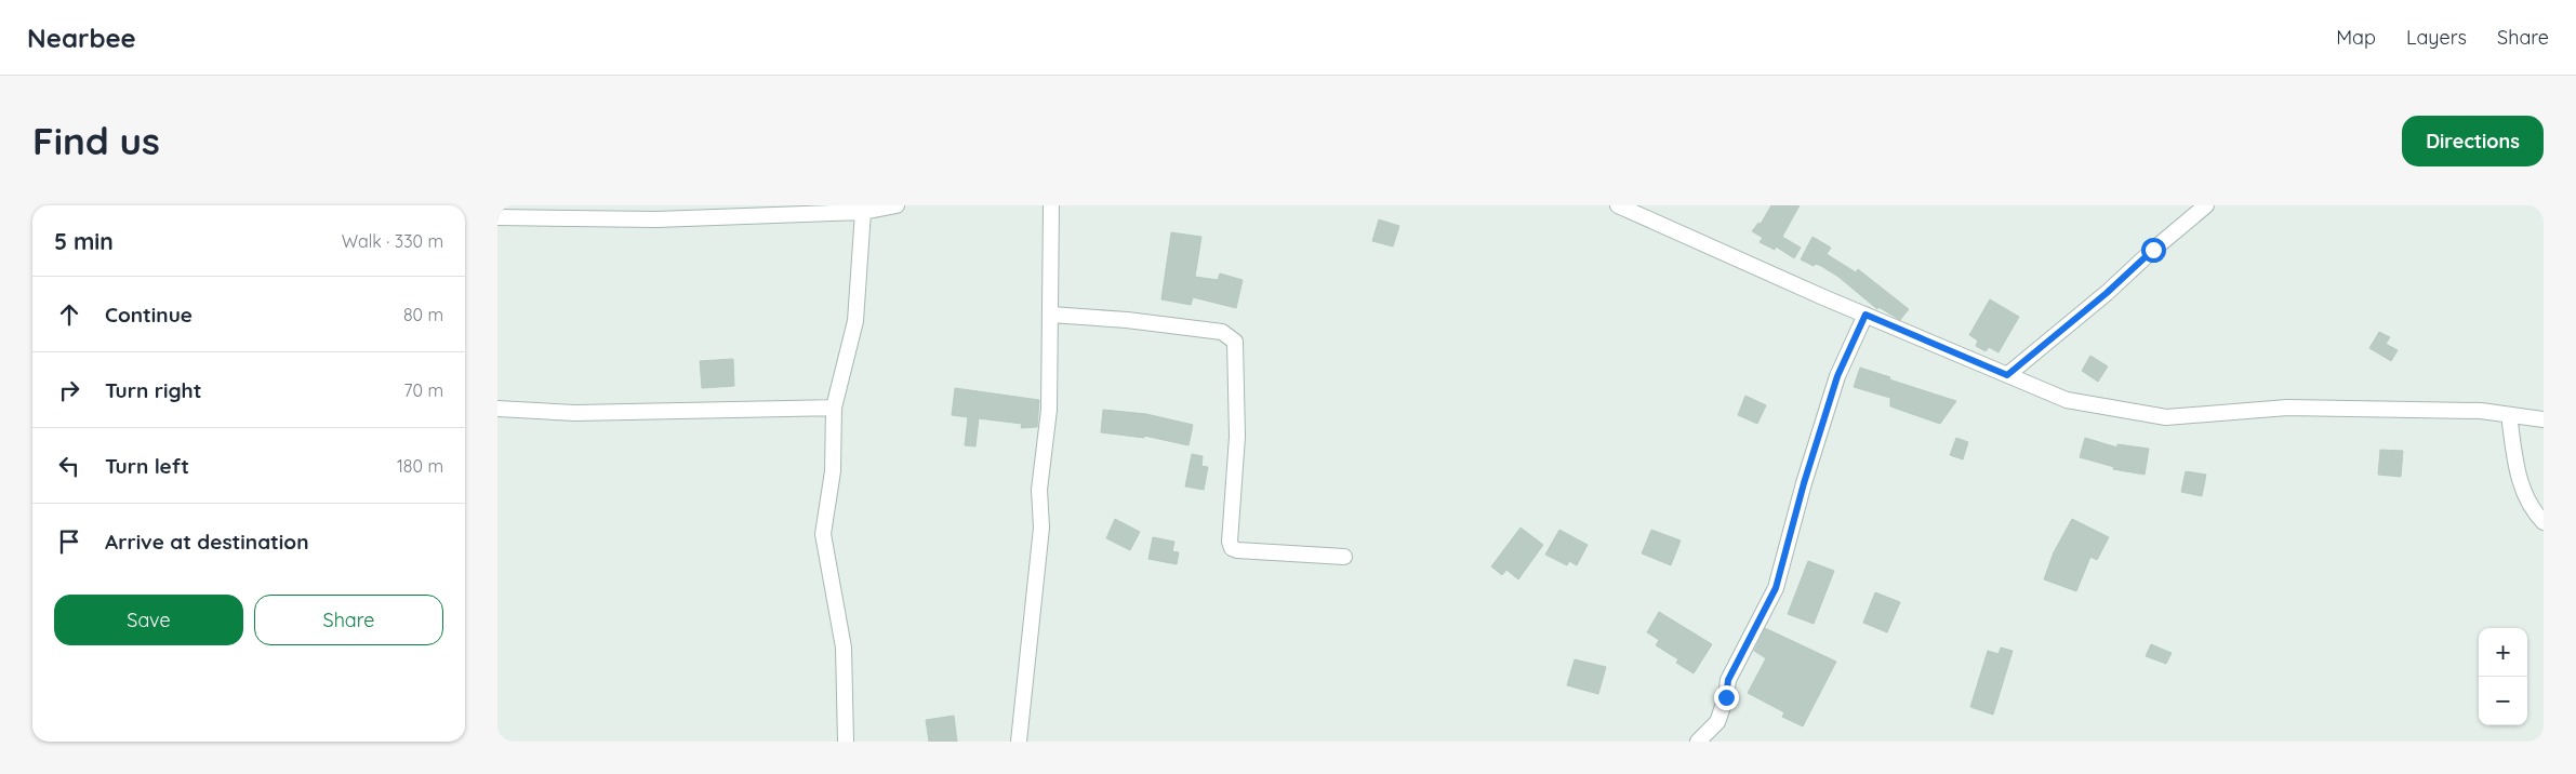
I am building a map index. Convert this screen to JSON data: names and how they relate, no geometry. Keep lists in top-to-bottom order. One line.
{"page":{"header":"Nearbee","nav":["Map","Layers","Share"],"buttons":["Directions",["Save","Share"]],"title":"Find us","heading":["5 min","Walk · 330 m"],"list":[["Continue","80 m"],["Turn right","70 m"],["Turn left","180 m"],"Arrive at destination"],"map_buttons":["+","−"]}}
